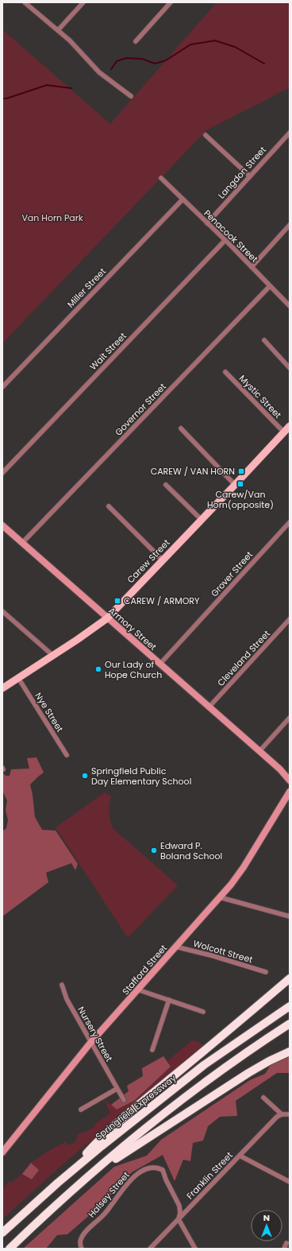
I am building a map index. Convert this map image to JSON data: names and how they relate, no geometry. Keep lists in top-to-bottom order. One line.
{"streets":{"highway":["Springfield Expressway"],"main road":["Carew Street","Armory Street","Stafford Street"],"street":["Langdon Street","Penacook Street","Miller Street","Wait Street","Mystic Street","Governor Street","Grover Street","Cleveland Street","Nye Street","Wolcott Street","Nursery Street","Franklin Street","Halsey Street"]},"crossings":[["Langdon Street","Penacook Street"],["Penacook Street","Miller Street"],["Penacook Street","Wait Street"],["Penacook Street","Governor Street"],["Mystic Street","Carew Street"],["Governor Street","Armory Street"],["Carew Street","Armory Street"],["Carew Street","Nye Street"],["Grover Street","Armory Street"],["Armory Street","Cleveland Street"],["Wolcott Street","Stafford Street"],["Stafford Street","Nursery Street"],["Franklin Street","Halsey Street"]],"parks":["Van Horn Park"],"places":{"transit":["CAREW / VAN HORN","Carew/Van Horn(opposite)","CAREW / ARMORY"],"other":["Our Lady of Hope Church","Springfield Public Day Elementary School","Edward P. Boland School"]},"north":"top"}
